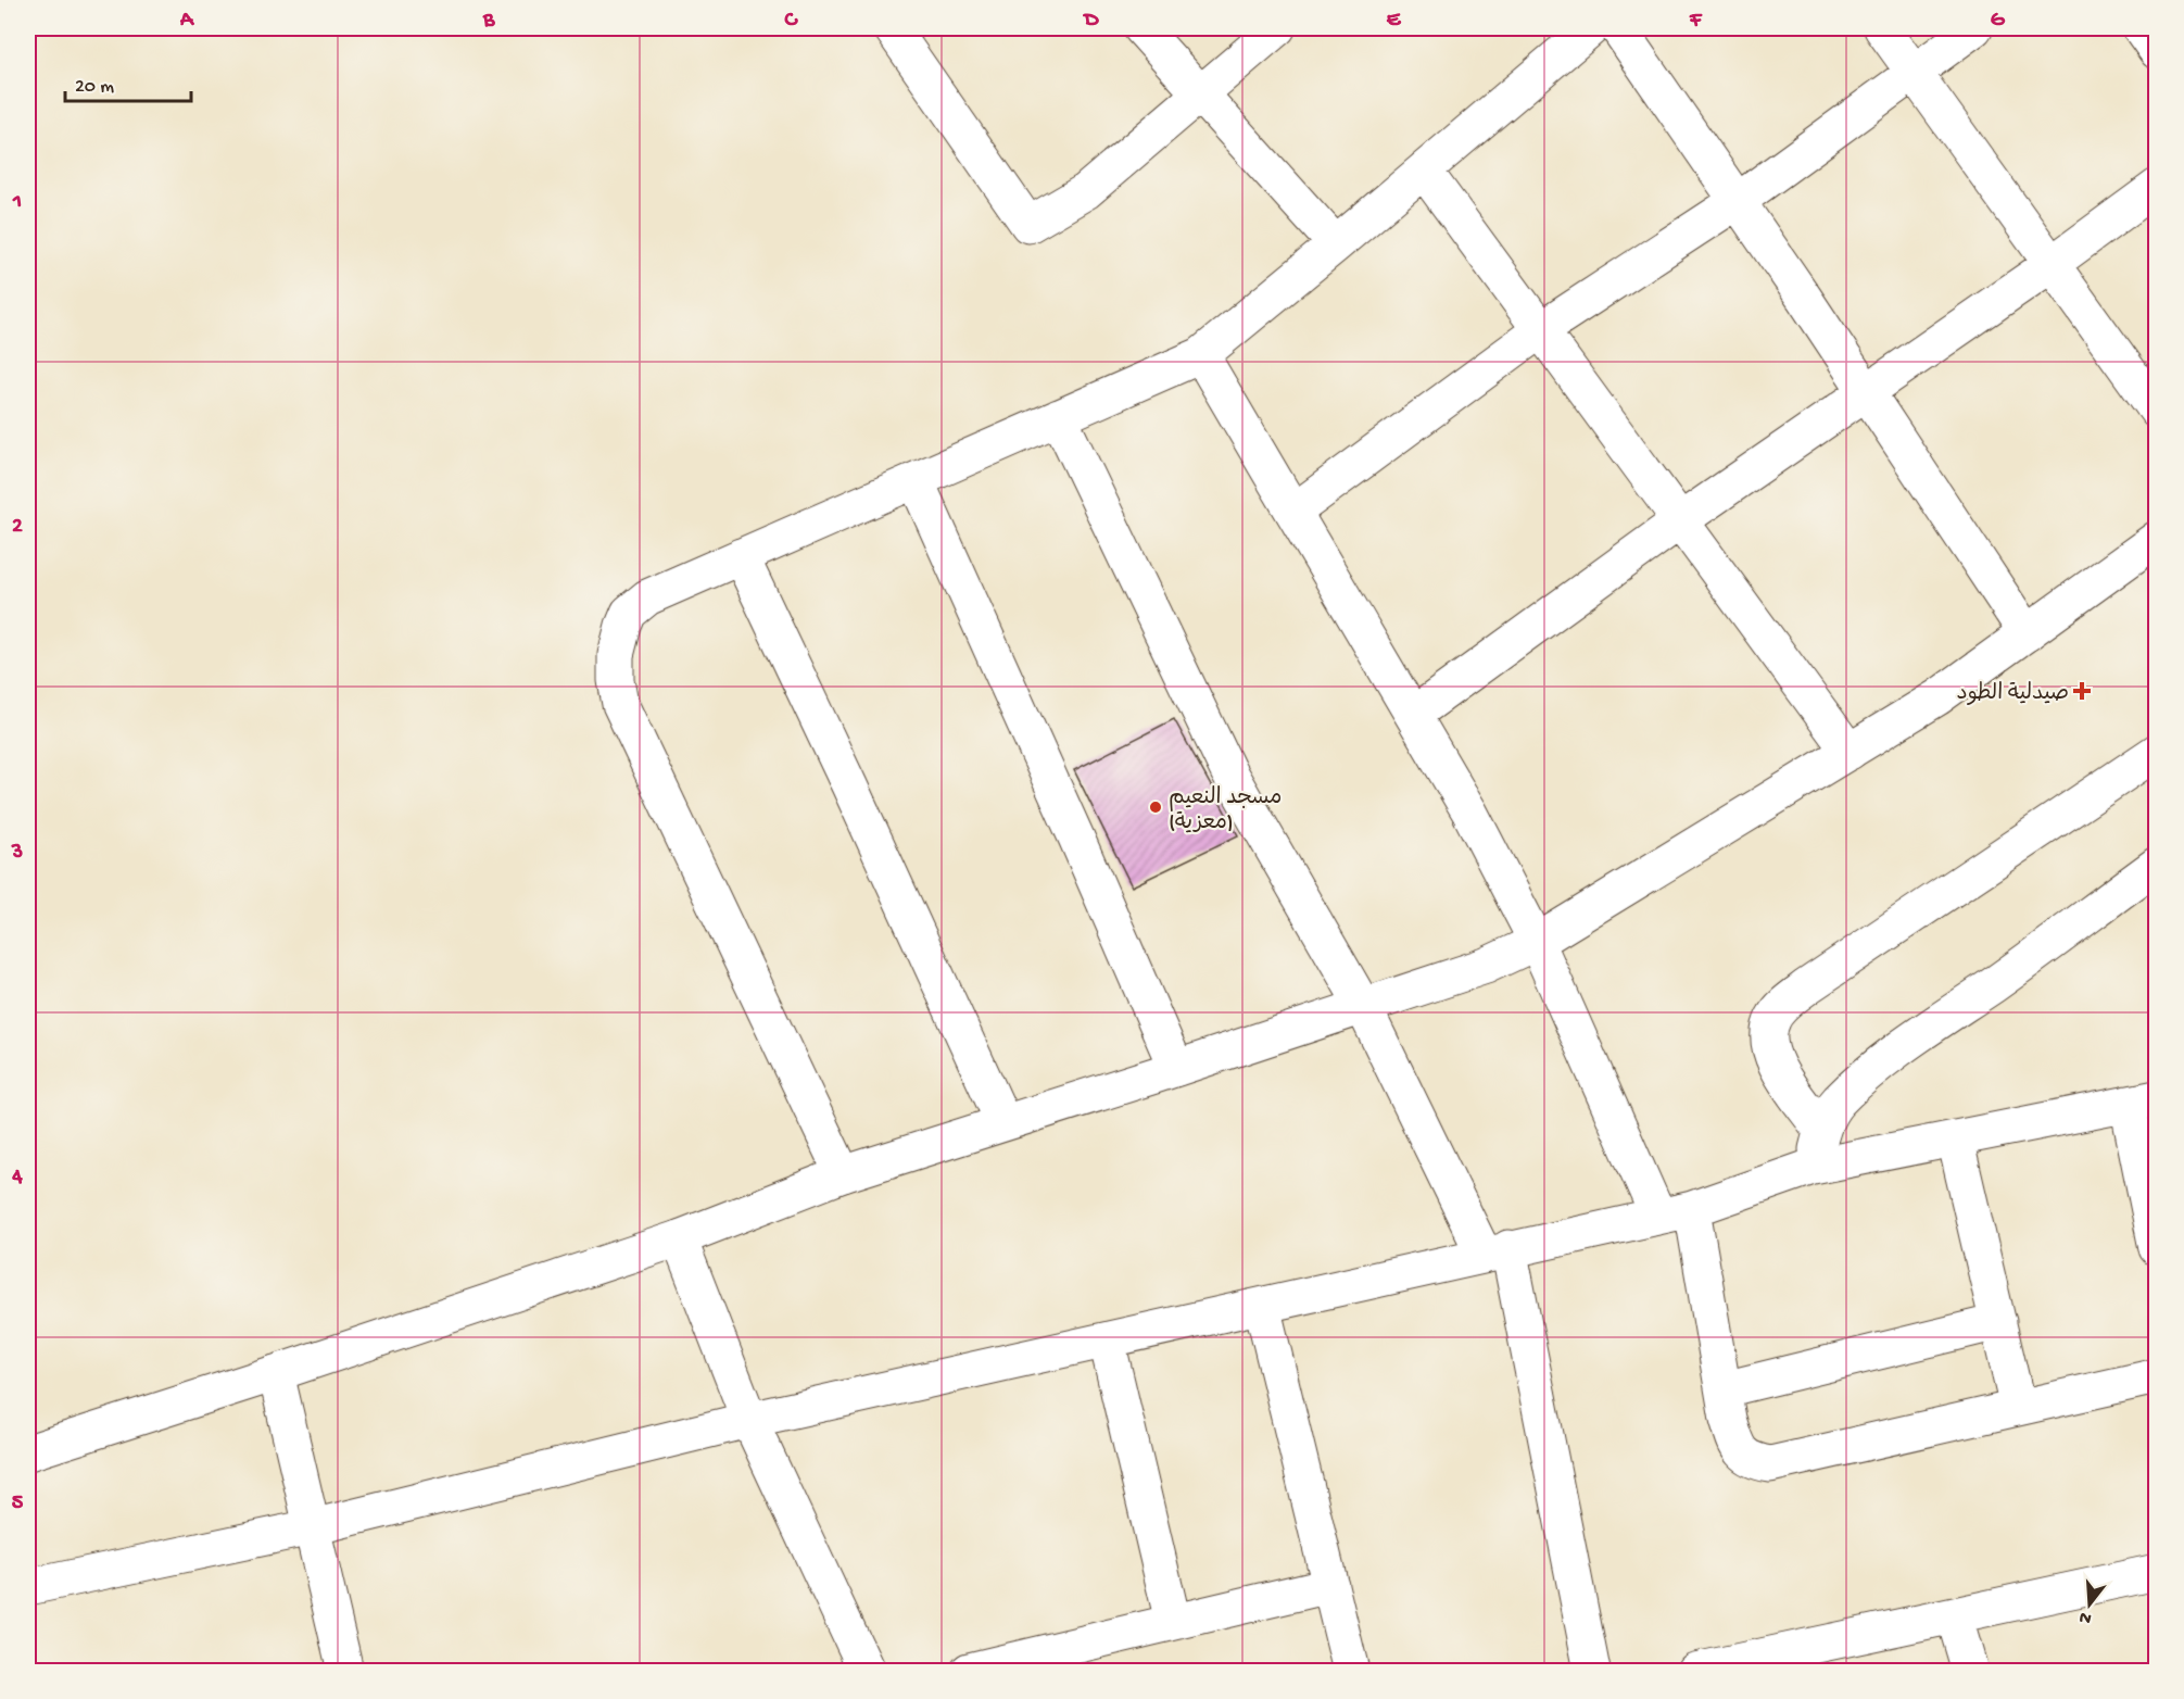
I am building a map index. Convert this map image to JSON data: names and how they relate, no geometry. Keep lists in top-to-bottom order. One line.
{"places":{"health":["صيدلية الطود"],"other":["مسجد النعيم (معزية)"]},"scale_bar":"20 m","north":"bottom","grid":{"columns":["A","B","C","D","E","F","G"],"rows":["1","2","3","4","5"]}}
